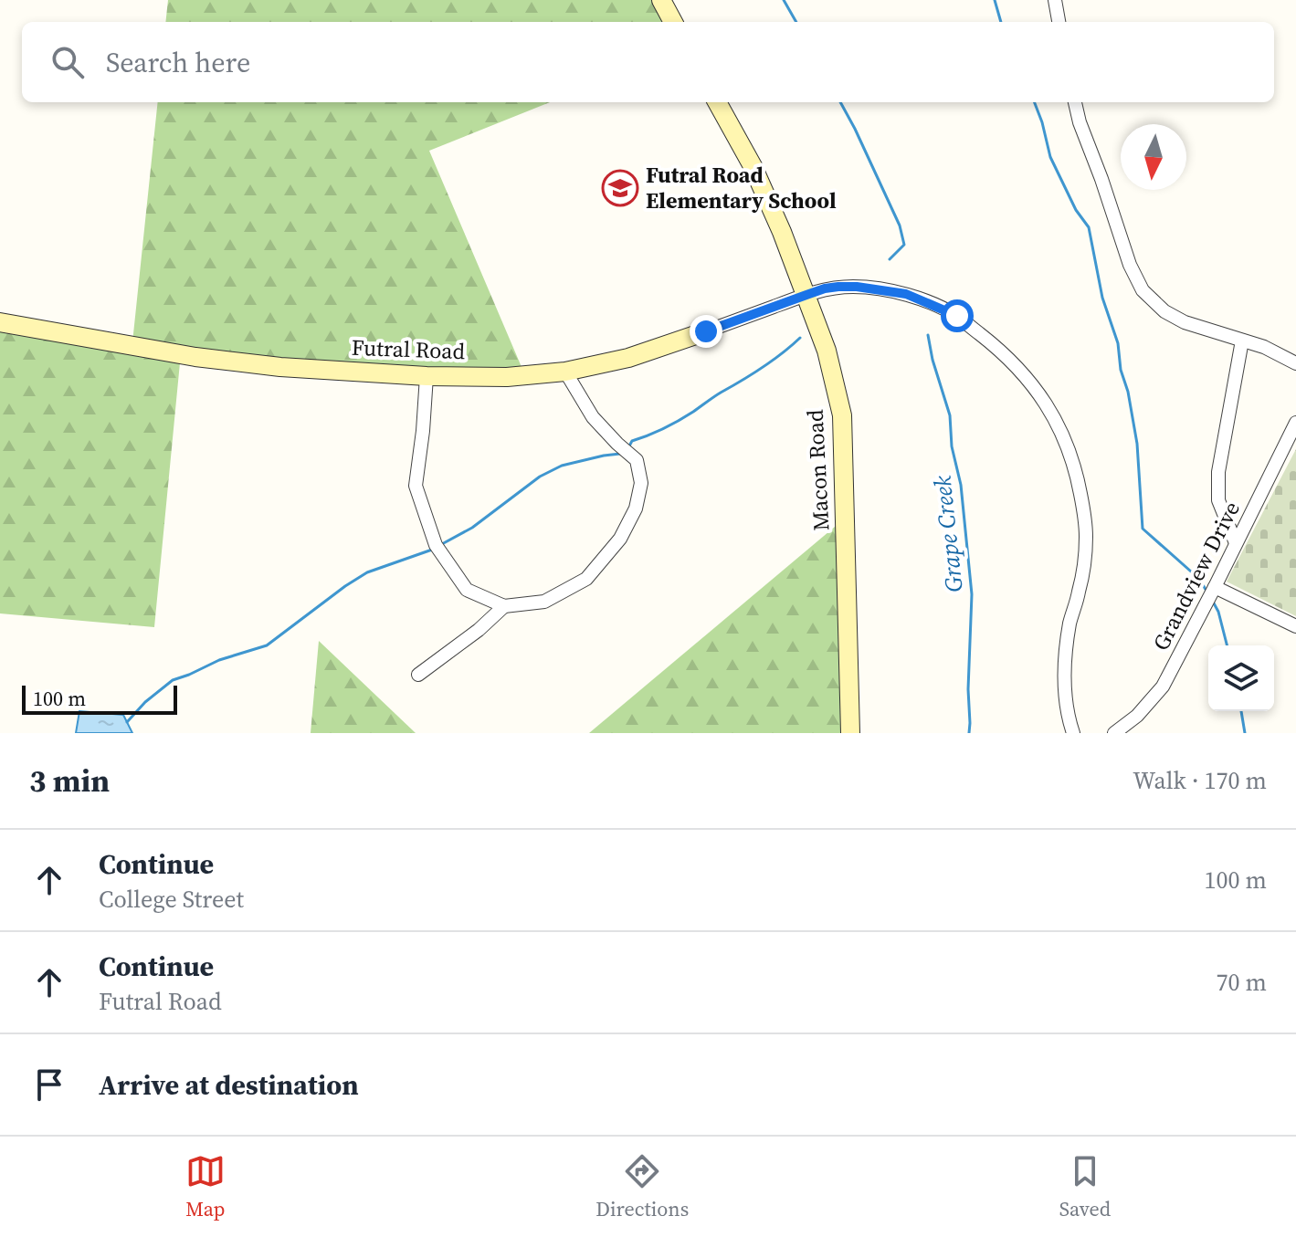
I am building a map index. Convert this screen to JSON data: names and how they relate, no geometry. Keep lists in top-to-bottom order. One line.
{"streets":{"street":["Futral Road","Macon Road","Grandview Drive"]},"crossings":[["Futral Road","Macon Road"]],"water":["Grape Creek"],"places":{"school or university":["Futral Road Elementary School"]},"scale_bar":"100 m","north":"bottom","page":{"search":"Search here","scale":"100 m","heading":["3 min","Walk · 170 m"],"list":[["Continue","College Street","100 m"],["Continue","Futral Road","70 m"],"Arrive at destination"],"nav":["Map","Directions","Saved"]}}
